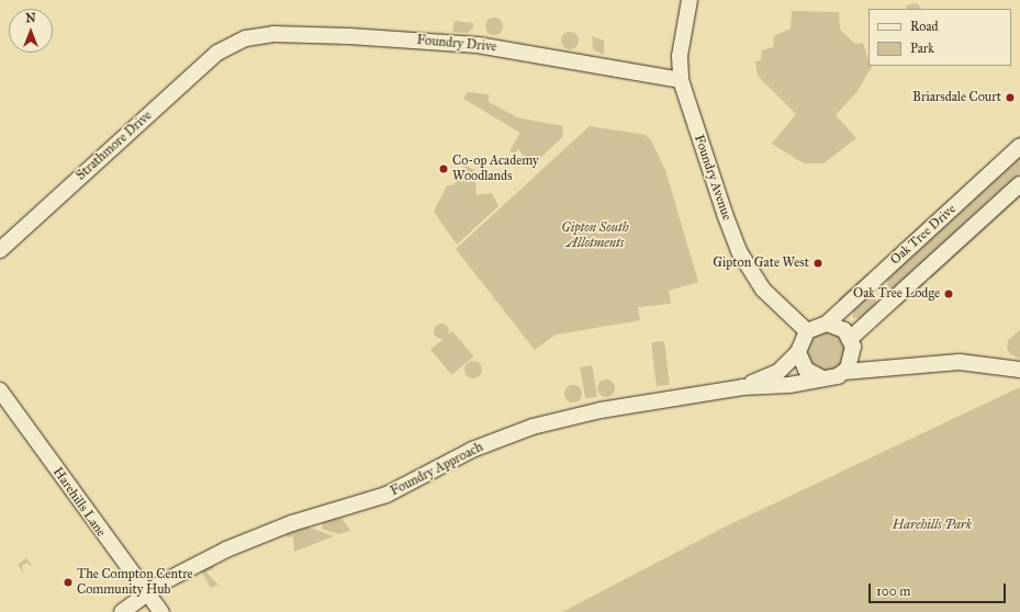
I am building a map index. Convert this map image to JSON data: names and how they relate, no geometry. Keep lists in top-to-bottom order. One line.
{"streets":{"street":["Foundry Drive","Strathmore Drive","Foundry Avenue","Oak Tree Drive","Foundry Approach","Harehills Lane"]},"crossings":[["Foundry Drive","Strathmore Drive"],["Foundry Drive","Foundry Avenue"],["Foundry Avenue","Oak Tree Drive"],["Foundry Avenue","Foundry Approach"],["Oak Tree Drive","Foundry Approach"],["Foundry Approach","Harehills Lane"]],"parks":["Gipton South Allotments","Harehills Park"],"places":["Briarsdale Court","Co-op Academy Woodlands","Gipton Gate West","Oak Tree Lodge","The Compton Centre Community Hub"],"legend":["Road","Park"],"scale_bar":"100 m","north":"top"}
